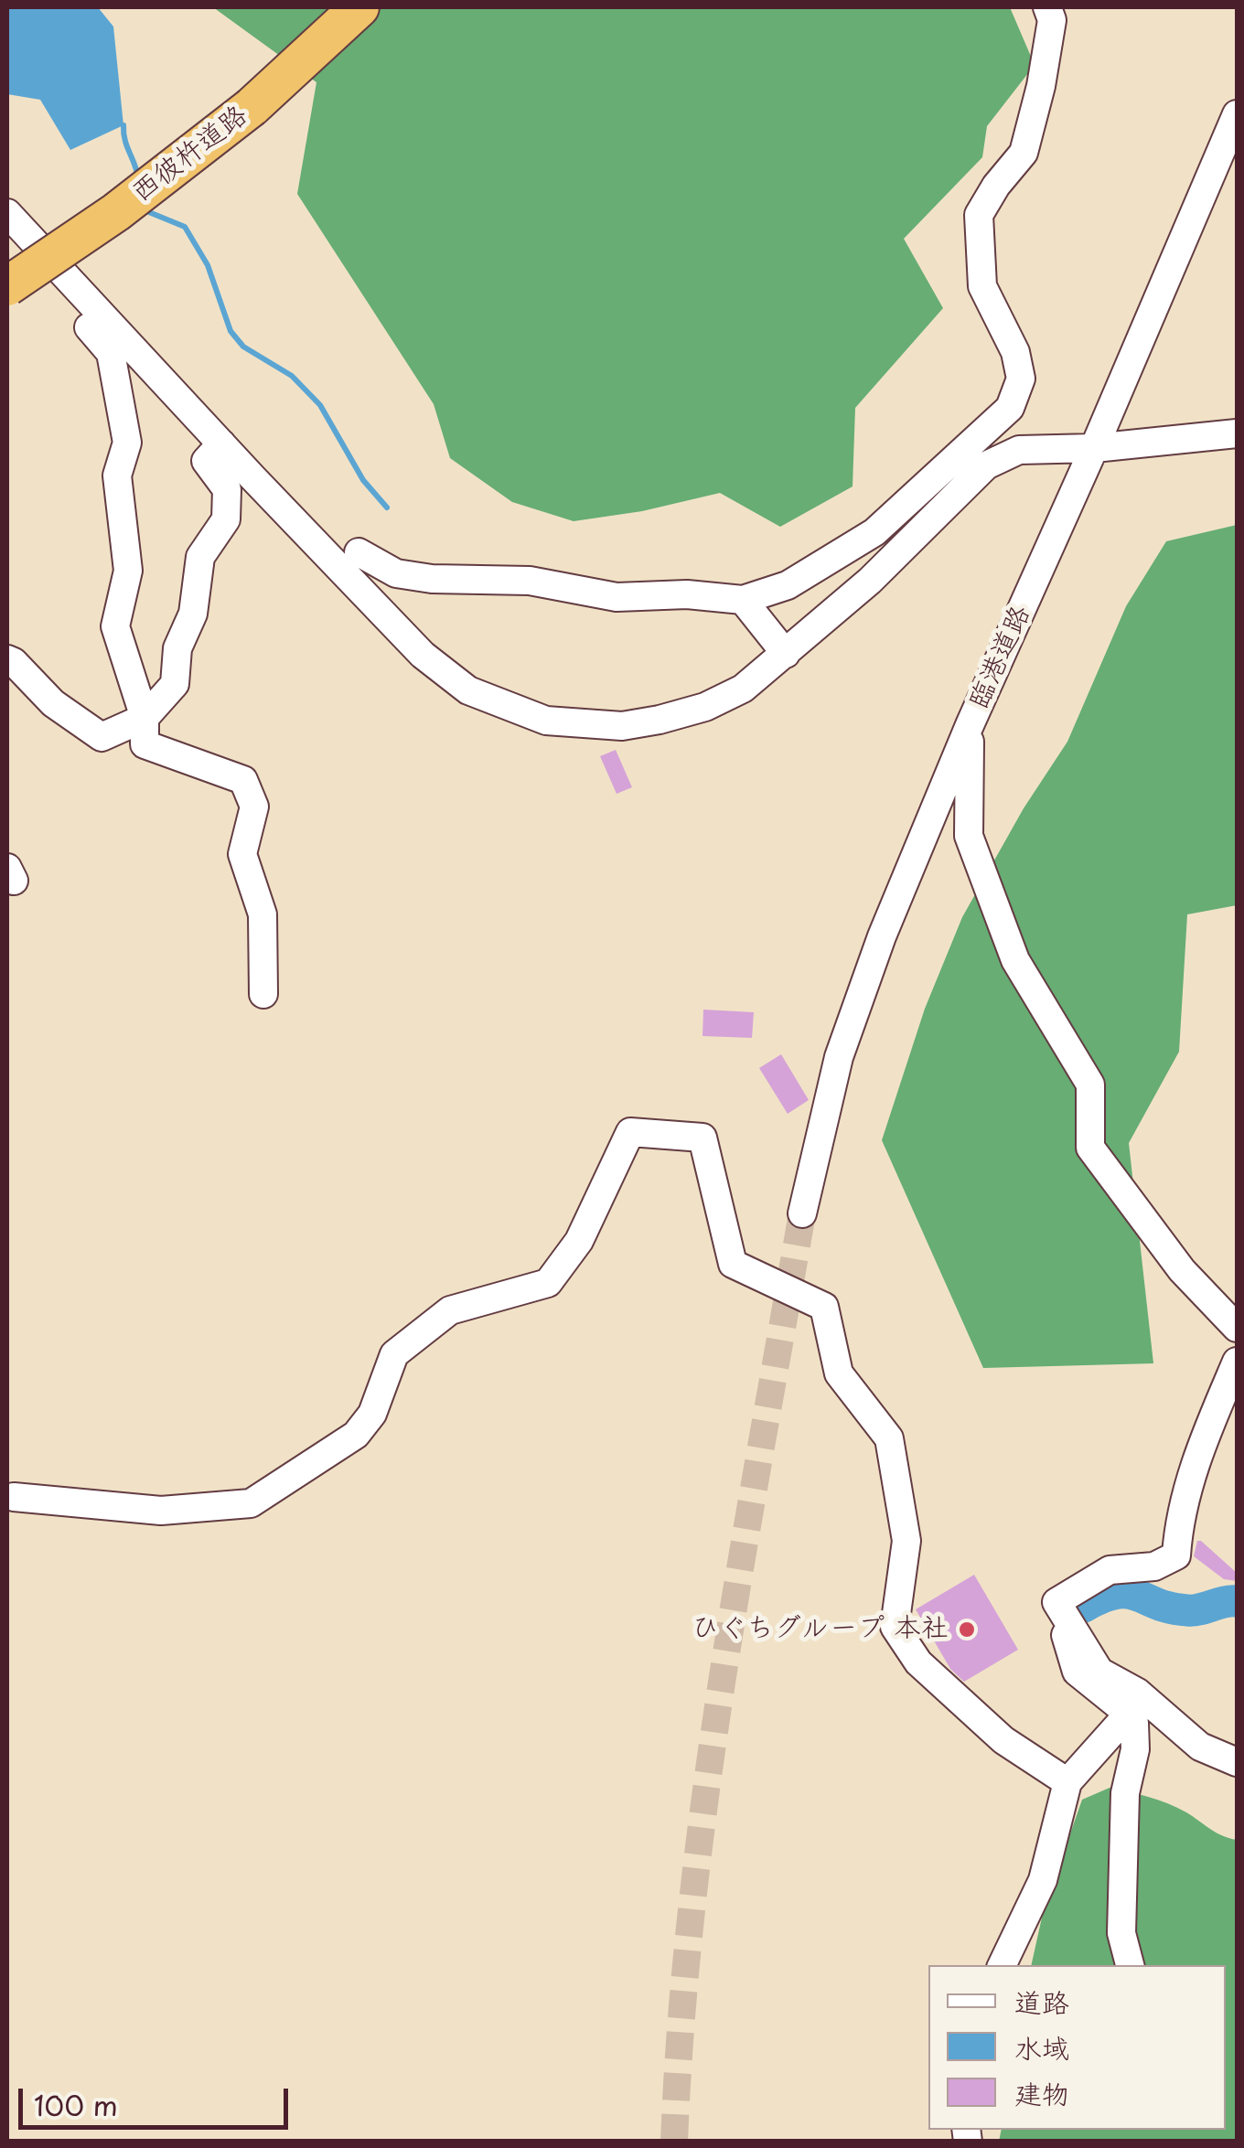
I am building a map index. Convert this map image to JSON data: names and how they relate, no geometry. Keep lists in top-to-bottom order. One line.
{"streets":{"highway":["西彼杵道路"],"street":["臨港道路"]},"places":["ひぐちグループ 本社"],"legend":["道路","水域","建物"],"scale_bar":"100 m"}
